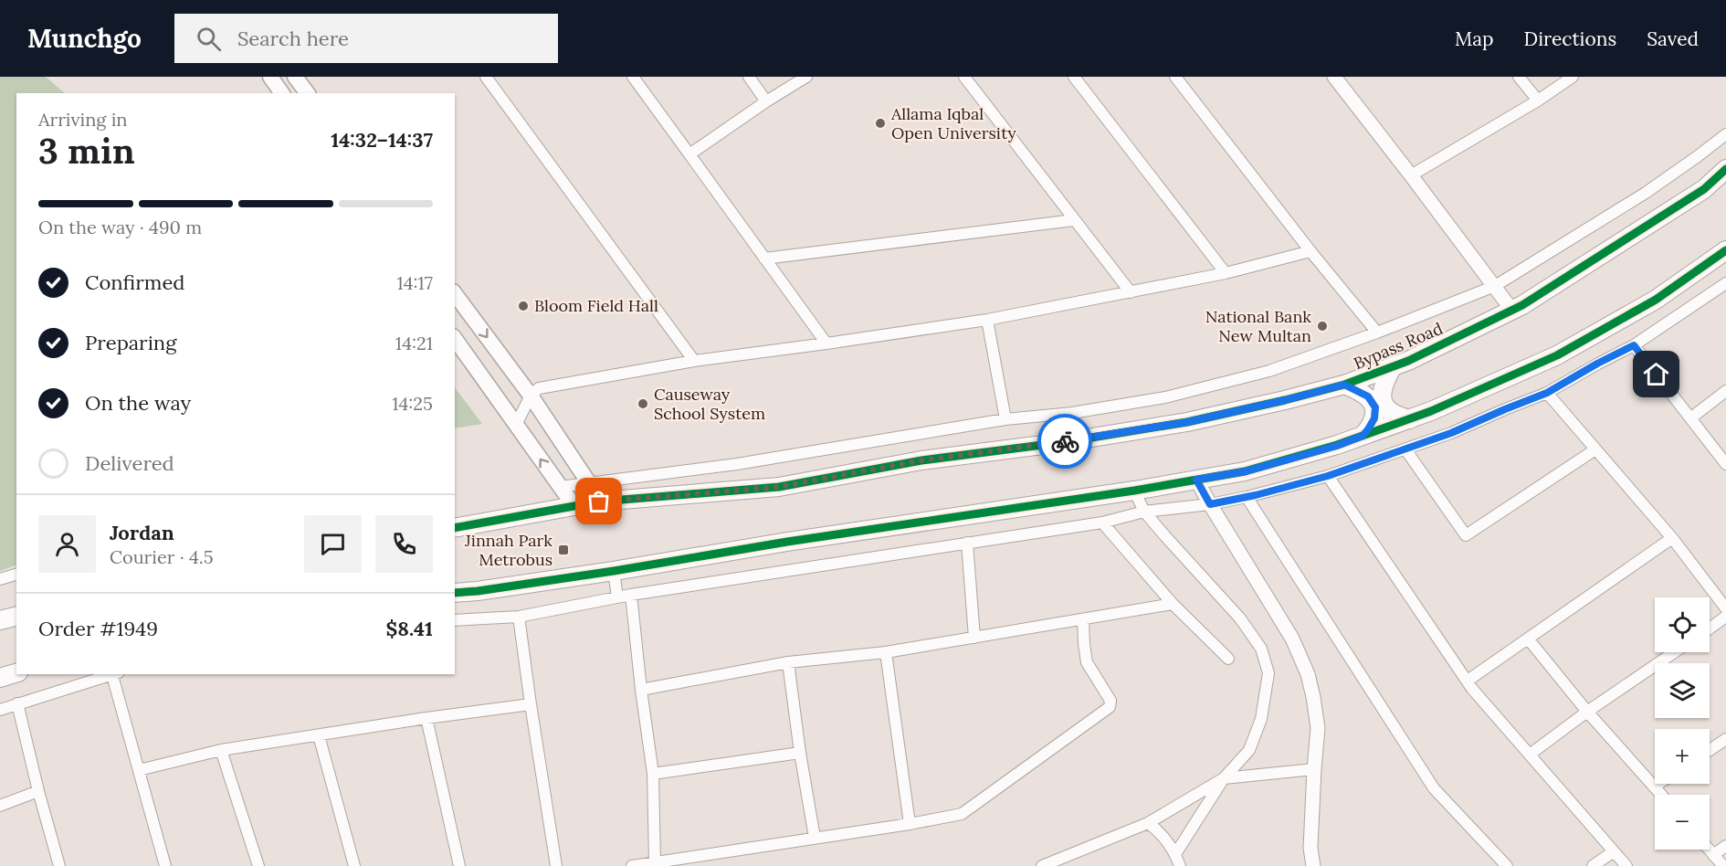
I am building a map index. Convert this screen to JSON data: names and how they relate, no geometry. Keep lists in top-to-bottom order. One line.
{"streets":{"main road":["Bypass Road"]},"places":{"other":["Allama Iqbal Open University","Bloom Field Hall","National Bank New Multan","Causeway School System"],"transit":["Jinnah Park Metrobus"]},"page":{"header":"Munchgo","search":"Search here","nav":["Map","Directions","Saved"],"heading":["3 min","Arriving in","14:32–14:37"],"panel":["Jordan","Courier · 4.5","Order #1949","$8.41"],"bar":"On the way · 490 m","list":[["Confirmed","14:17"],["Preparing","14:21"],["On the way","14:25"],"Delivered"],"map_buttons":["+","−"]}}
